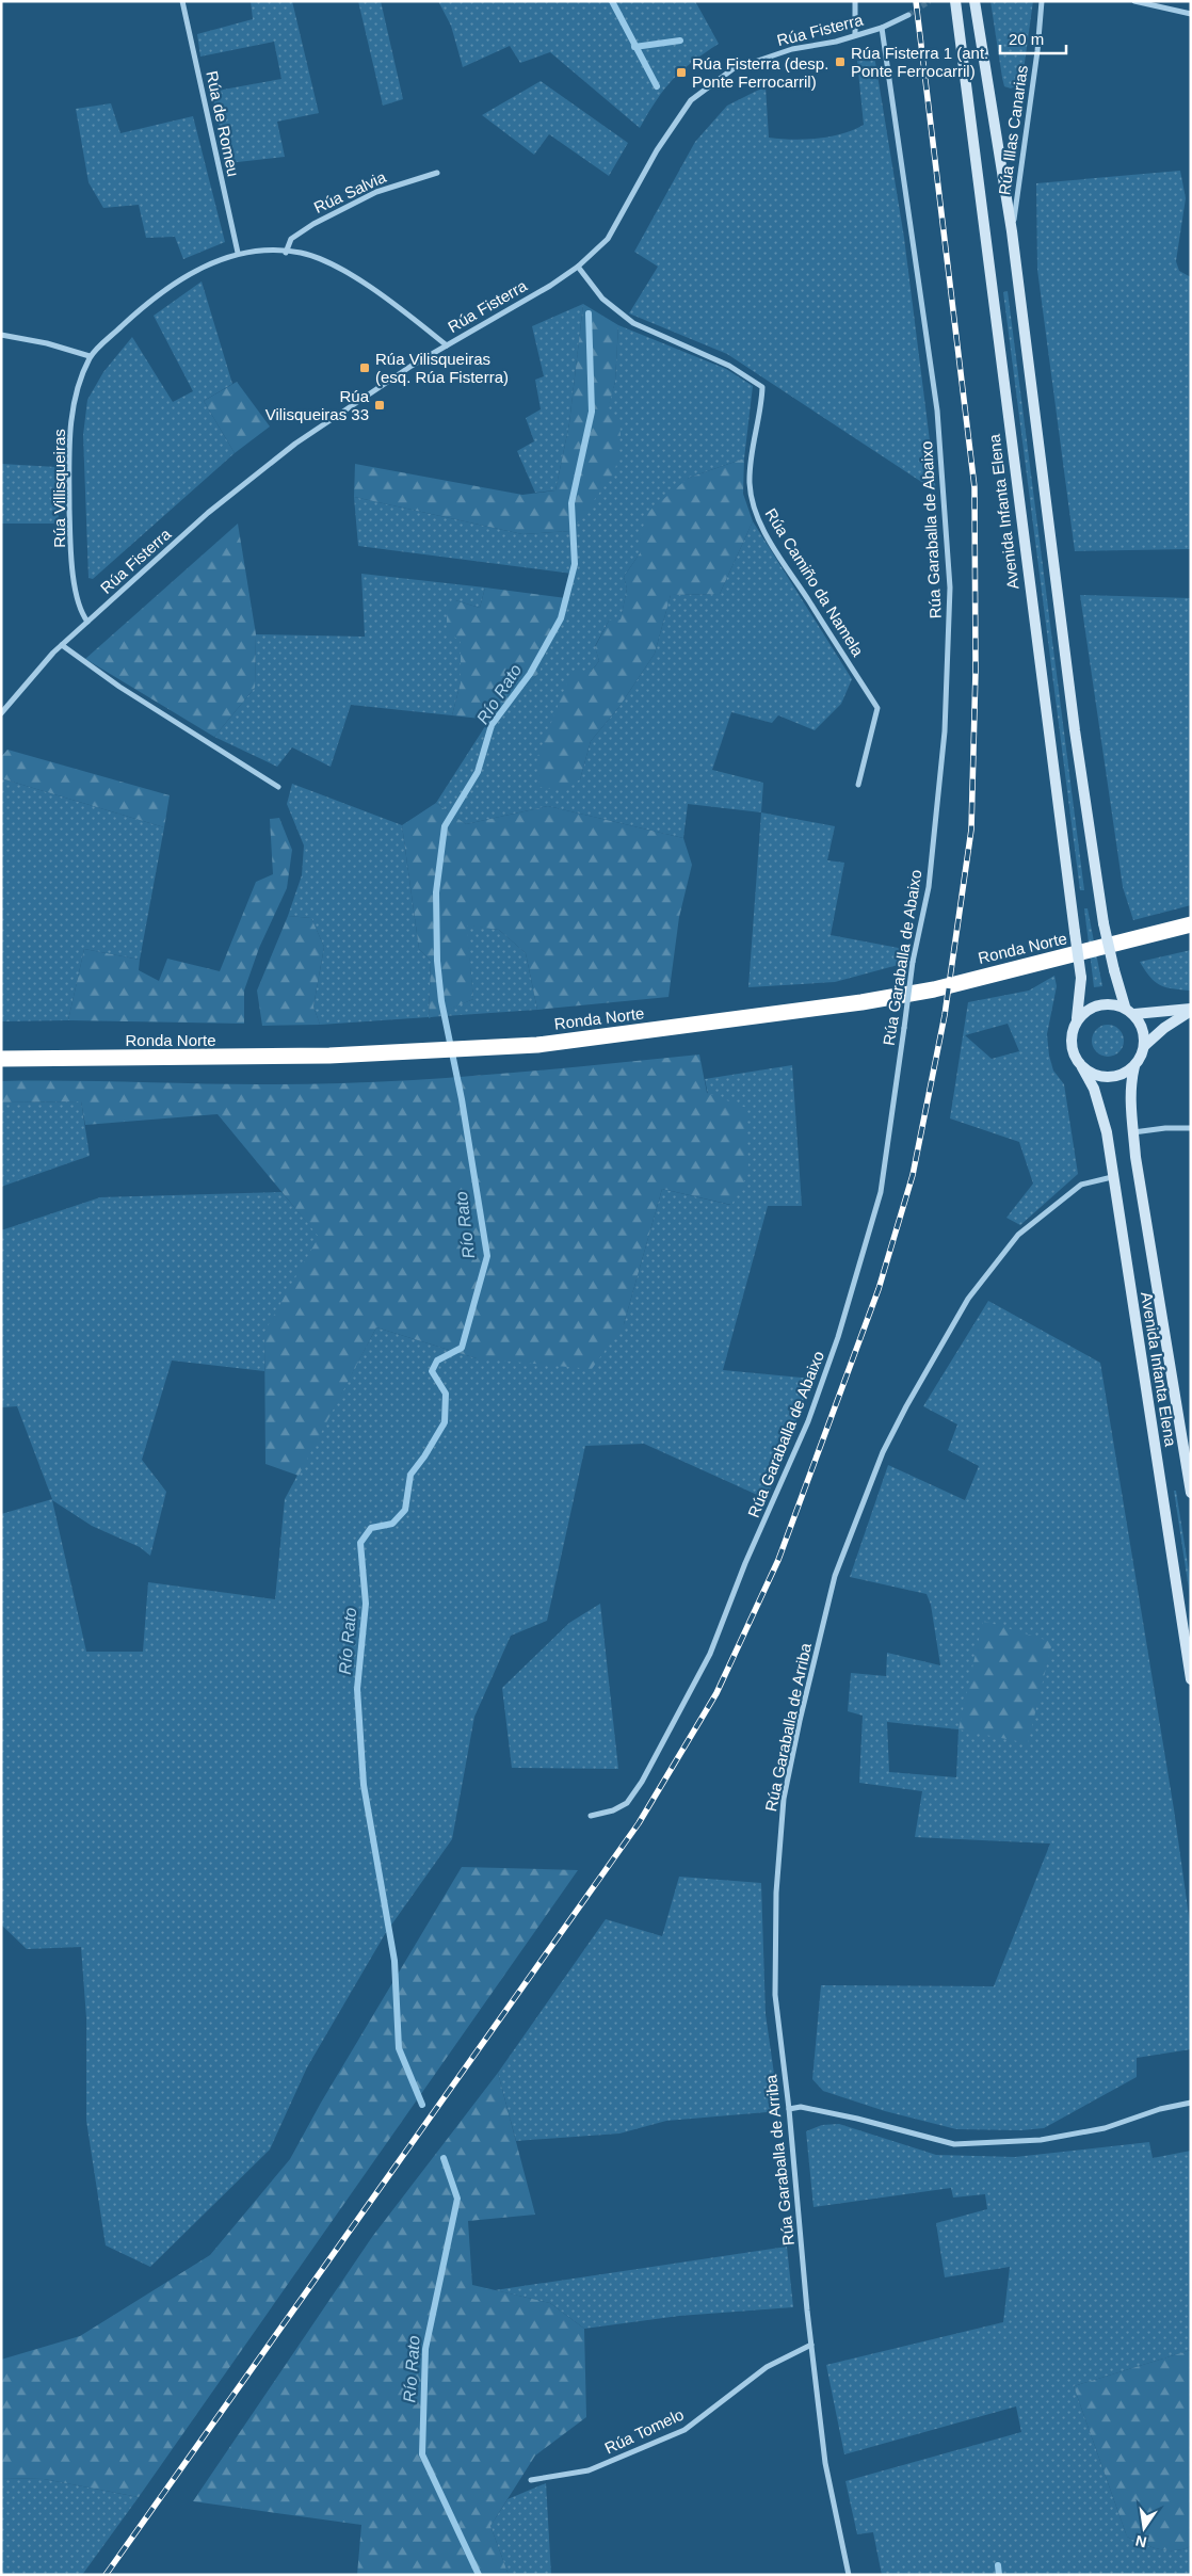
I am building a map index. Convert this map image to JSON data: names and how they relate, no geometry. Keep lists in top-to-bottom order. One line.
{"streets":{"highway":["Ronda Norte"],"street":["Rúa Fisterra","Rúa de Romeu","Rúa Illas Canarias","Rúa Salvia","Rúa Villisqueiras","Avenida Infanta Elena","Rúa Garaballa de Abaixo","Rúa Camiño da Namela","Rúa Garaballa de Arriba","Rúa Tomelo"]},"crossings":[["Rúa Fisterra","Rúa Villisqueiras"],["Rúa Fisterra","Rúa Garaballa de Abaixo"],["Rúa Fisterra","Rúa Camiño da Namela"],["Rúa de Romeu","Rúa Villisqueiras"],["Rúa Salvia","Rúa Villisqueiras"],["Avenida Infanta Elena","Rúa Garaballa de Arriba"],["Rúa Garaballa de Arriba","Rúa Tomelo"]],"water":["Río Rato"],"places":{"transit":["Rúa Fisterra 1 (ant. Ponte Ferrocarril)","Rúa Fisterra (desp. Ponte Ferrocarril)","Rúa Vilisqueiras (esq. Rúa Fisterra)","Rúa Vilisqueiras 33"]},"scale_bar":"20 m","north":"bottom"}
